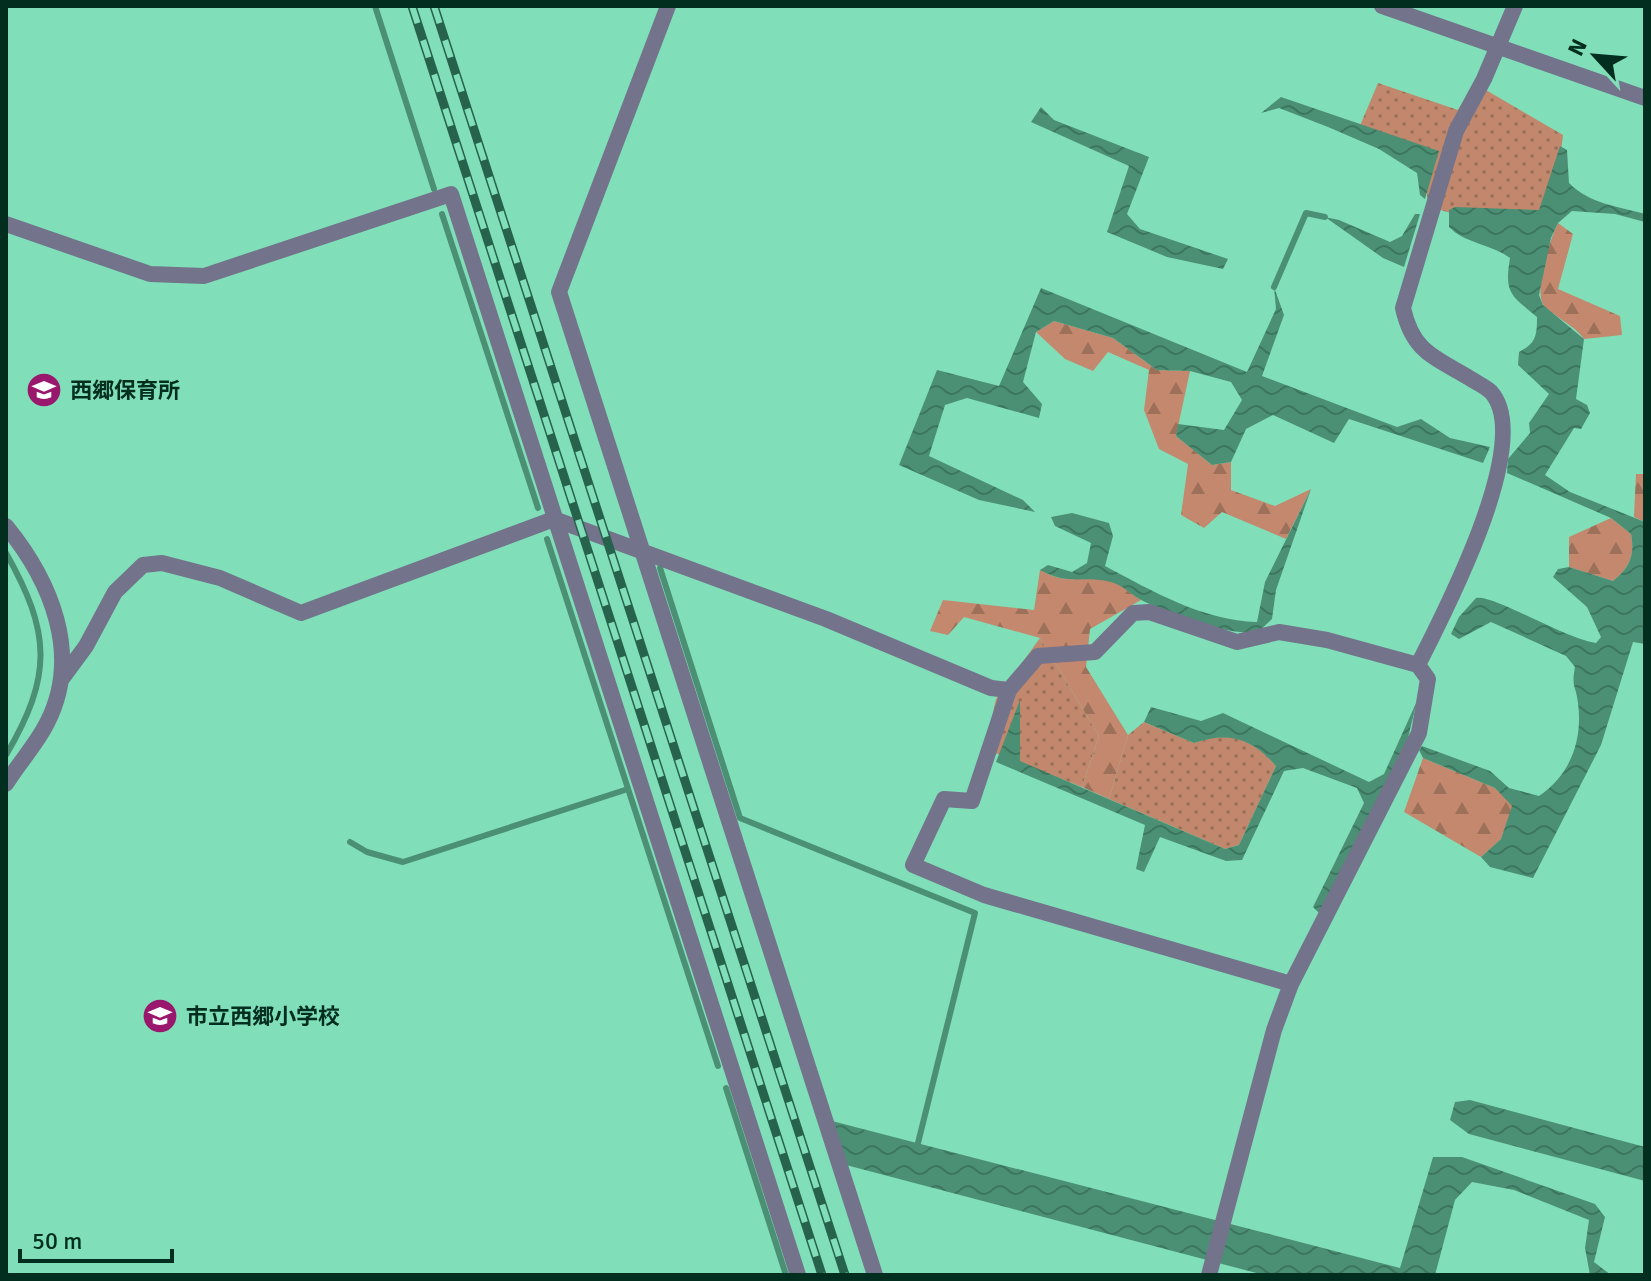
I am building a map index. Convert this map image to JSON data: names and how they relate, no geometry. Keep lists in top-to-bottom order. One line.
{"places":{"school or university":["西郷保育所","市立西郷小学校"]},"scale_bar":"50 m","north":"top left"}
